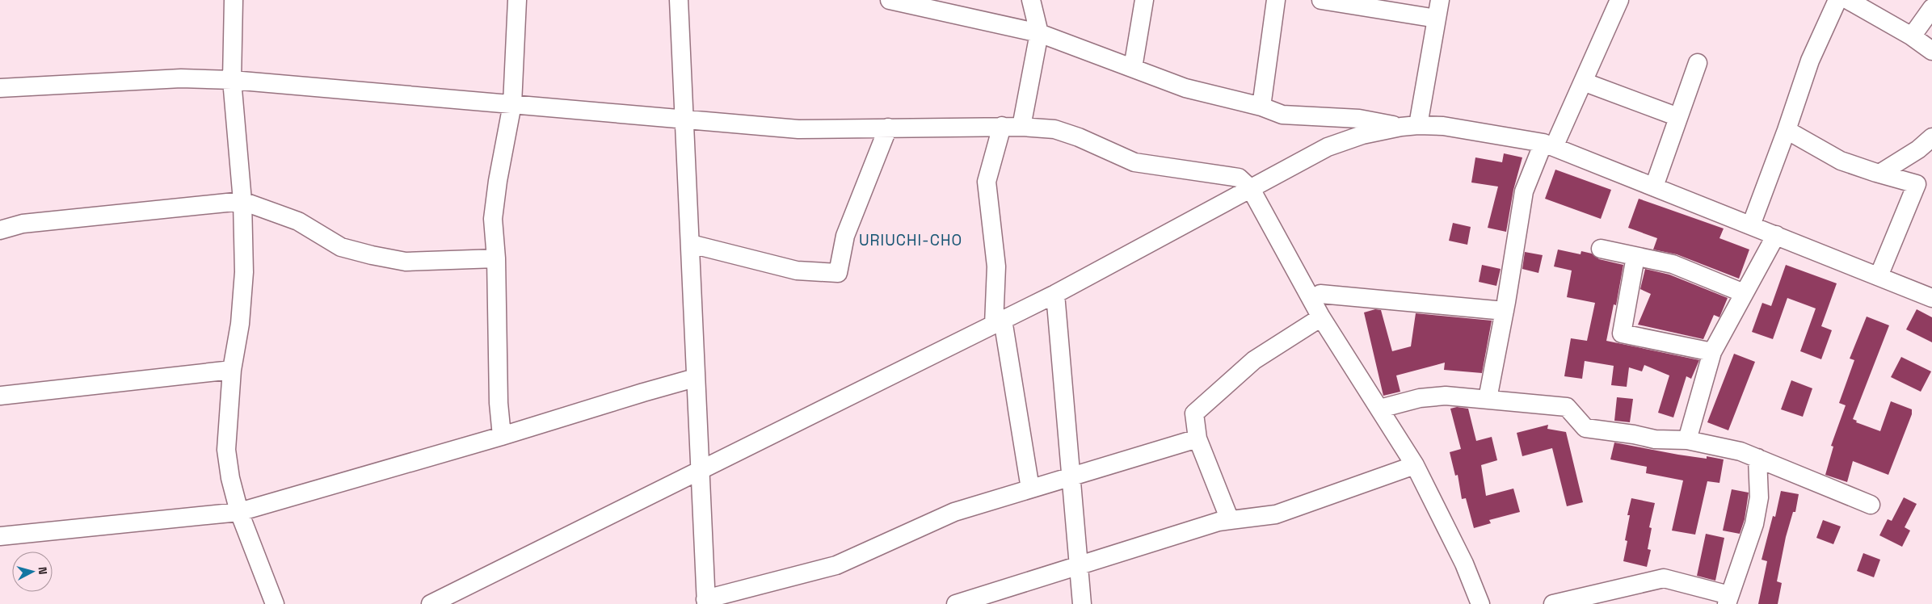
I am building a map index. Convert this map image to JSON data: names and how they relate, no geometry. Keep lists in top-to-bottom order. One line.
{"districts":["URIUCHI-CHO"],"north":"right"}
